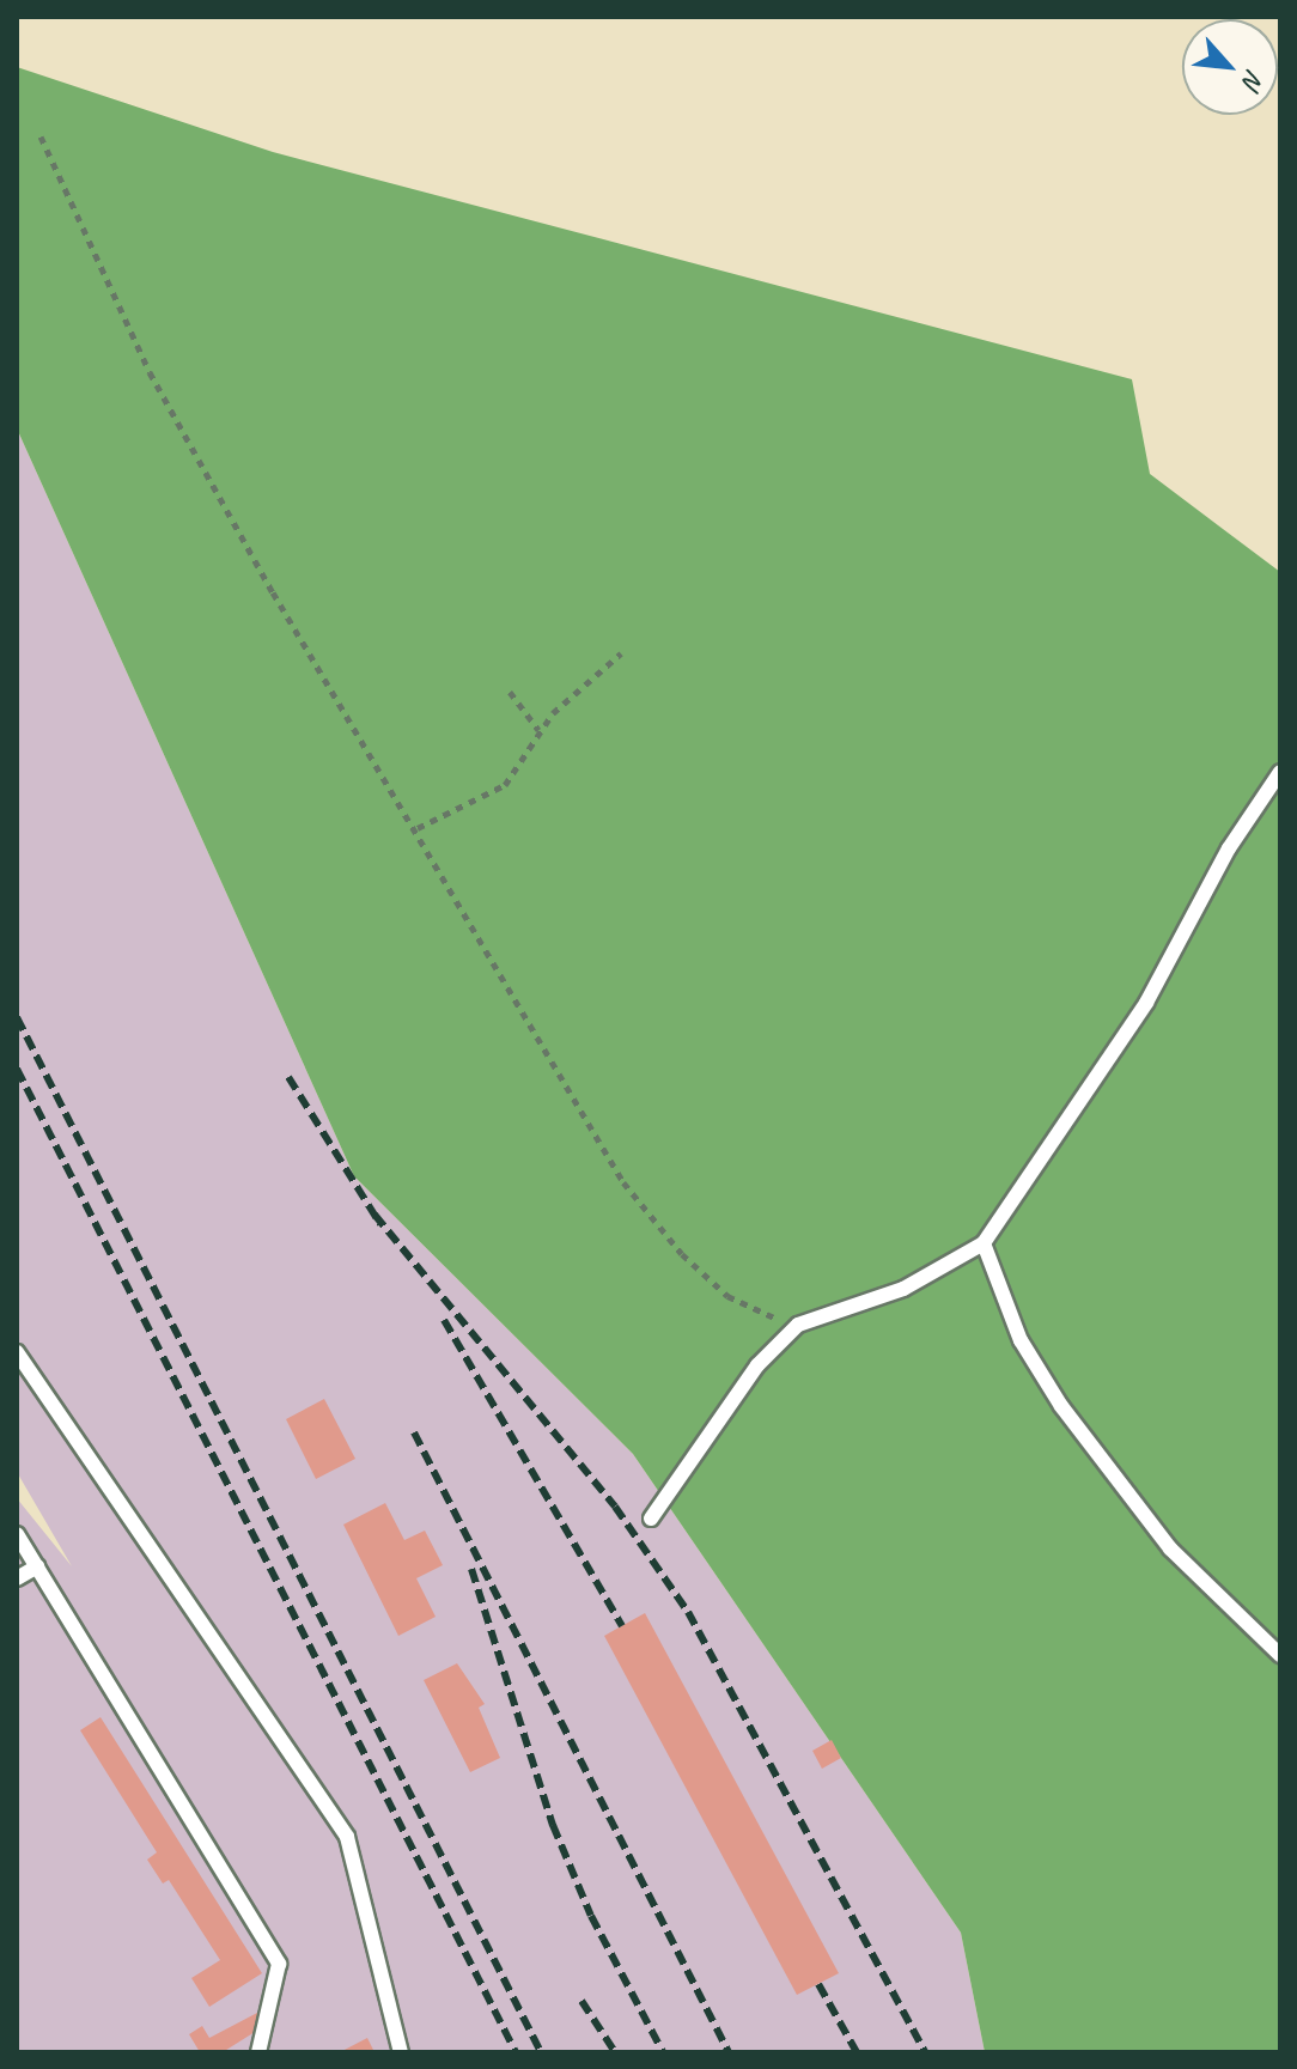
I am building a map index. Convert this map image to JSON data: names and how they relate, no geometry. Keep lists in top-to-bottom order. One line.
{"north":"bottom right"}
